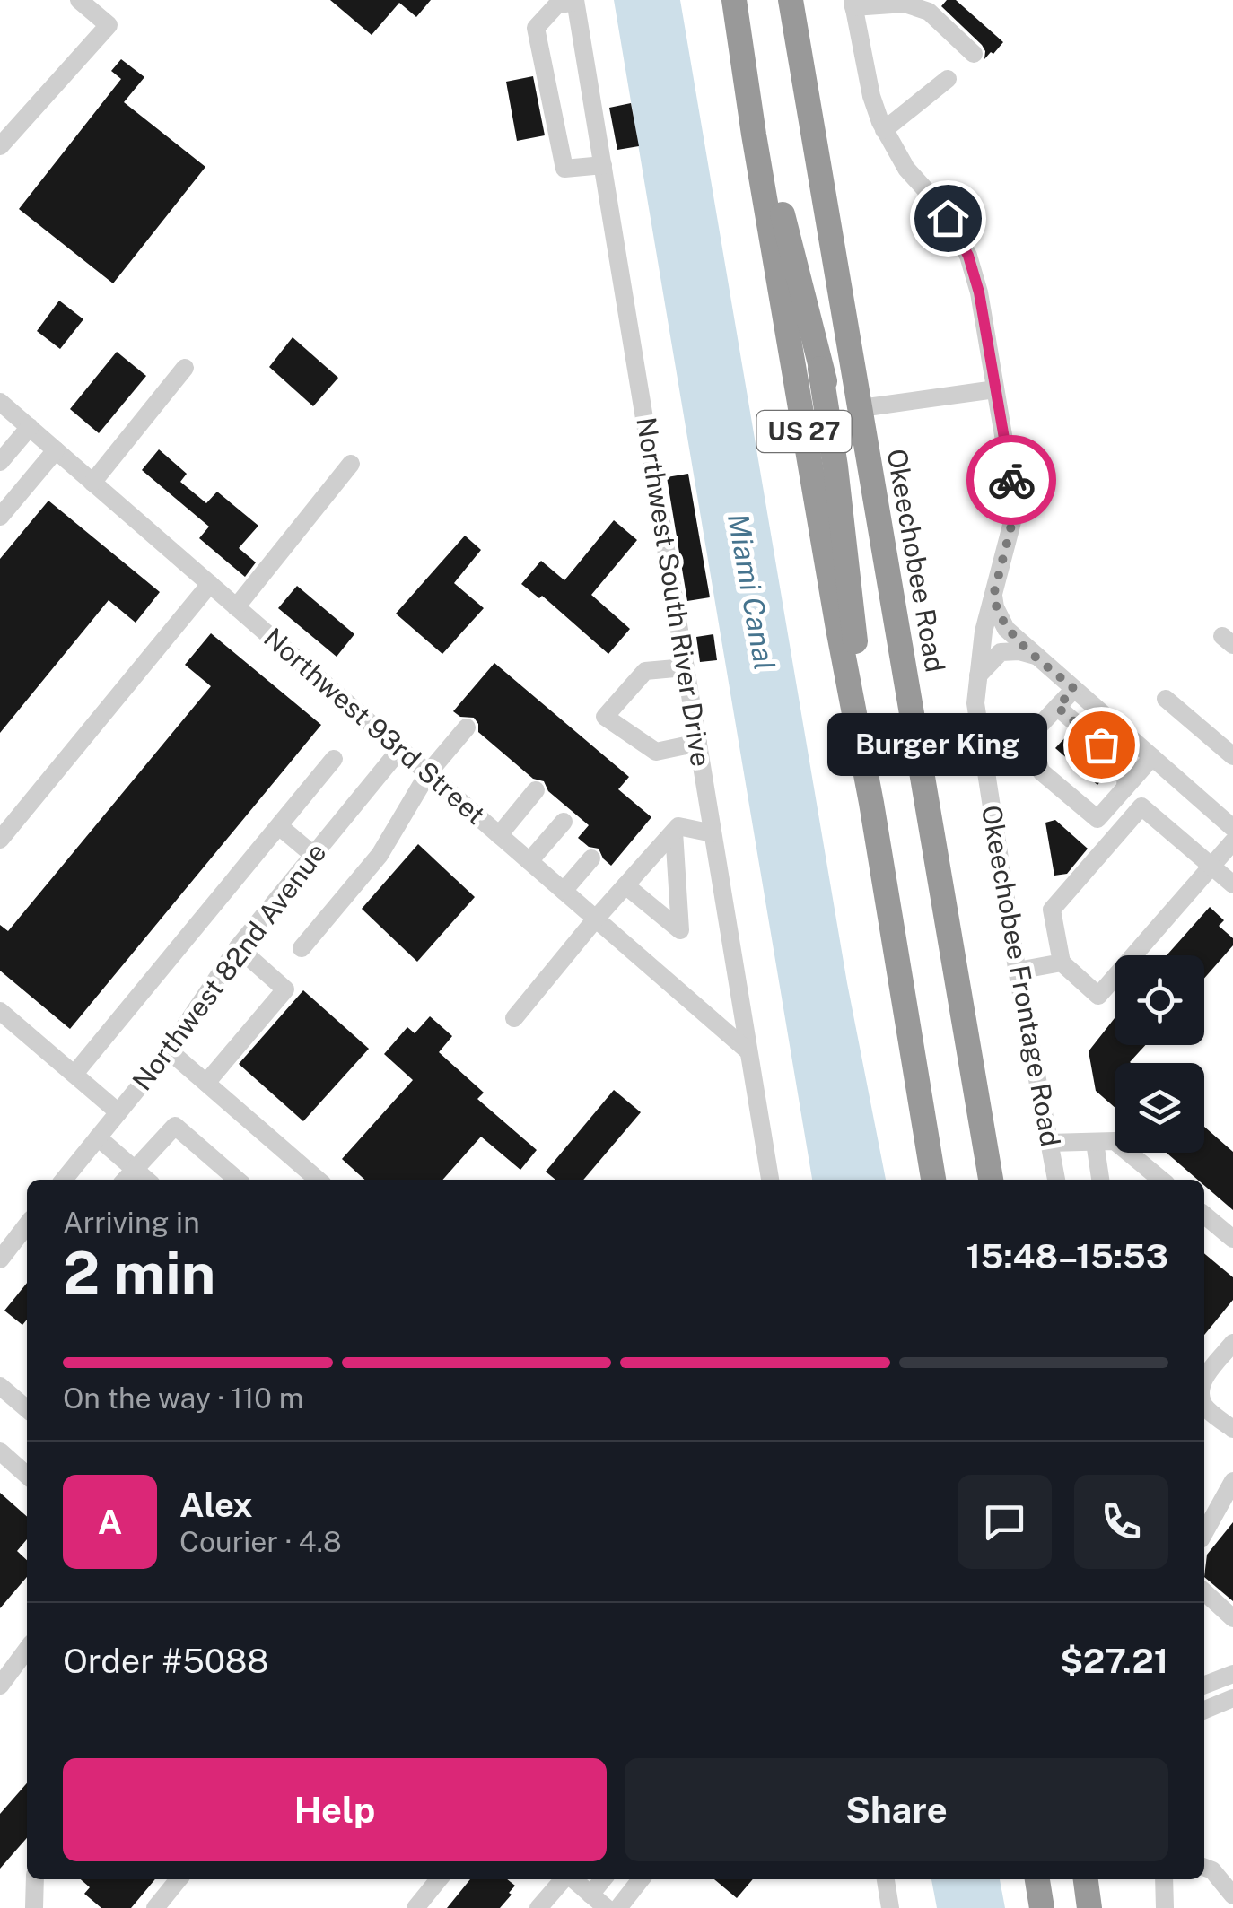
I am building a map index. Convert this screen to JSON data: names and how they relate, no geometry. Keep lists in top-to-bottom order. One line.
{"streets":{"highway":["US 27","Okeechobee Road"],"street":["Northwest South River Drive","Northwest 93rd Street","Northwest 82nd Avenue","Okeechobee Frontage Road"]},"crossings":[["Northwest South River Drive","Northwest 93rd Street"],["Northwest 93rd Street","Northwest 82nd Avenue"]],"water":["Miami Canal"],"places":["Burger King"],"page":{"bubble":"Burger King","heading":["2 min","Arriving in","15:48–15:53"],"panel":["Alex","Courier · 4.8","Order #5088","$27.21"],"bar":"On the way · 110 m","round":"A","buttons":["Help","Share"]}}
